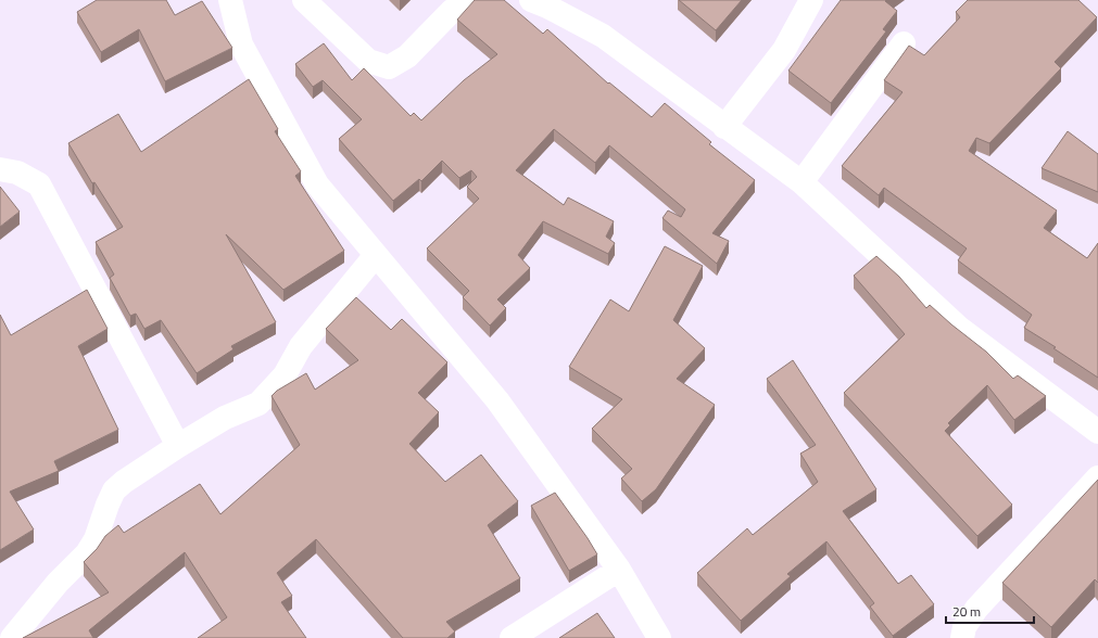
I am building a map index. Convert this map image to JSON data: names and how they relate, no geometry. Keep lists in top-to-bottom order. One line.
{"scale_bar":"20 m"}
